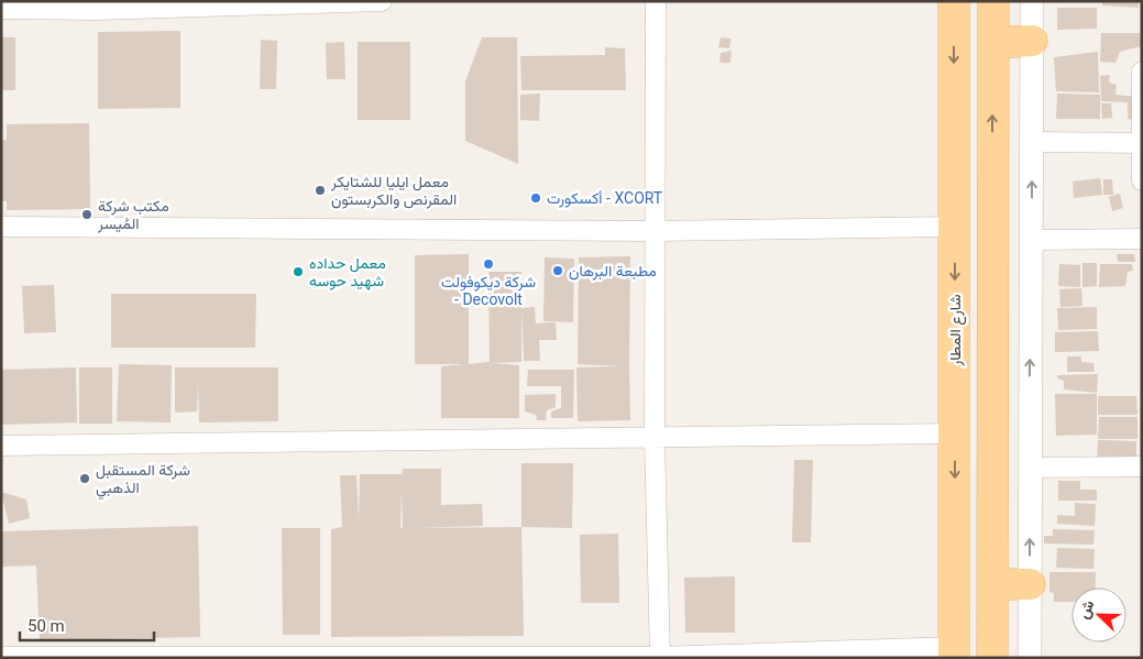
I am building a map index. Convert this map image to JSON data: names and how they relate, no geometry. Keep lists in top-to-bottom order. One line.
{"streets":{"main road":["شارع المطار"]},"places":["معمل ايليا للشتايكر المقرنص والكربستون","أكسكورت - XCORT","مكتب شركة المُيسر","شركة ديكوفولت - Decovolt","مطبعة البرهان","معمل حداده شهيد حوسه","شركة المستقبل الذهبي"],"scale_bar":"50 m","north":"top left"}
